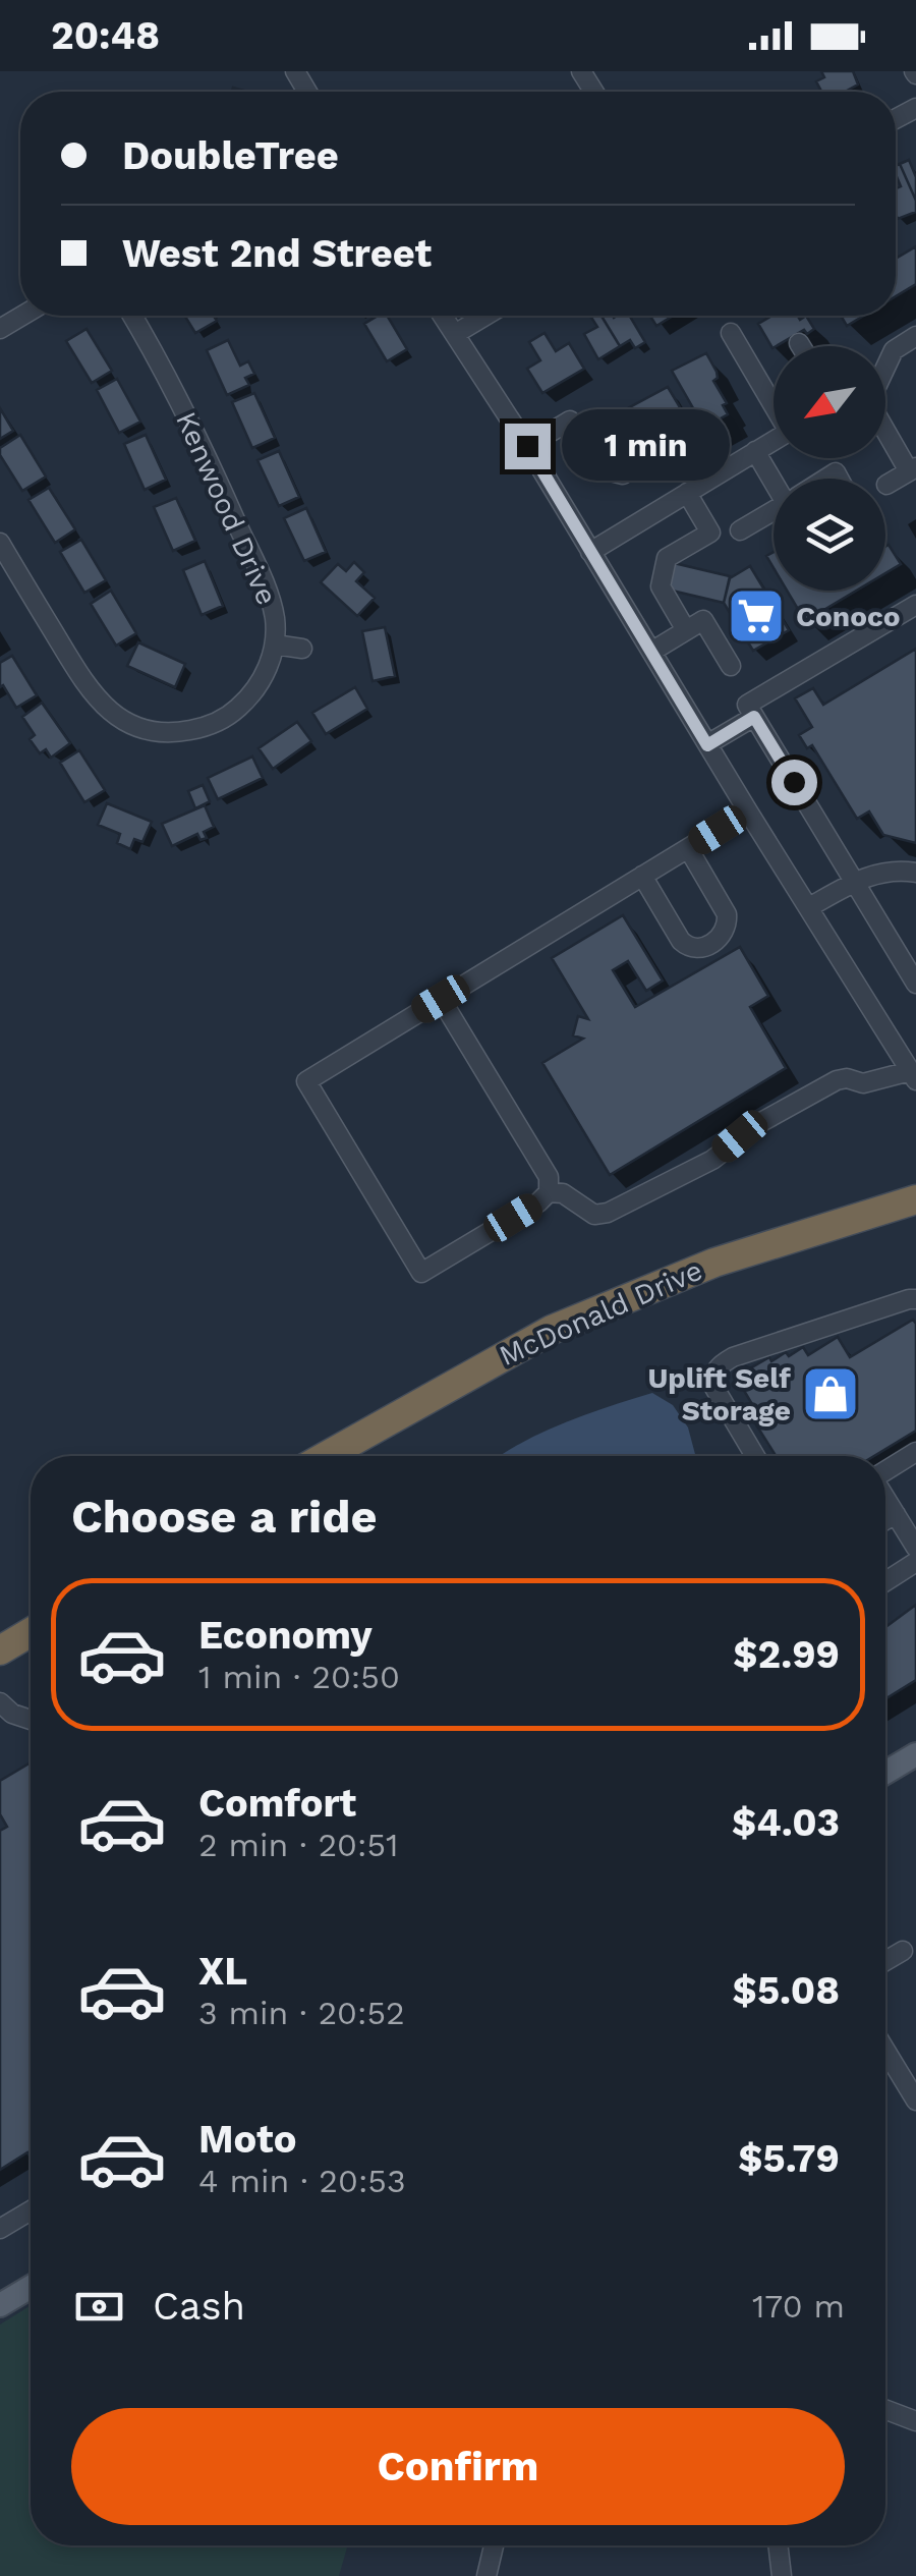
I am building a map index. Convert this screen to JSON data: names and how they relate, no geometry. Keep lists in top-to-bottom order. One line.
{"streets":{"highway":["McDonald Drive"],"street":["Kenwood Drive"]},"places":{"supermarket":["Conoco"],"shop":["Uplift Self Storage"]},"north":"bottom left","page":{"status":"20:48","banner":["DoubleTree","West 2nd Street"],"bubble":"1 min","heading":"Choose a ride","list":[{"name":"Economy","note":"1 min · 20:50","value":"$2.99"},{"name":"Comfort","note":"2 min · 20:51","value":"$4.03"},{"name":"XL","note":"3 min · 20:52","value":"$5.08"},{"name":"Moto","note":"4 min · 20:53","value":"$5.79"}],"pay":["Cash","170 m"],"buttons":"Confirm"}}
